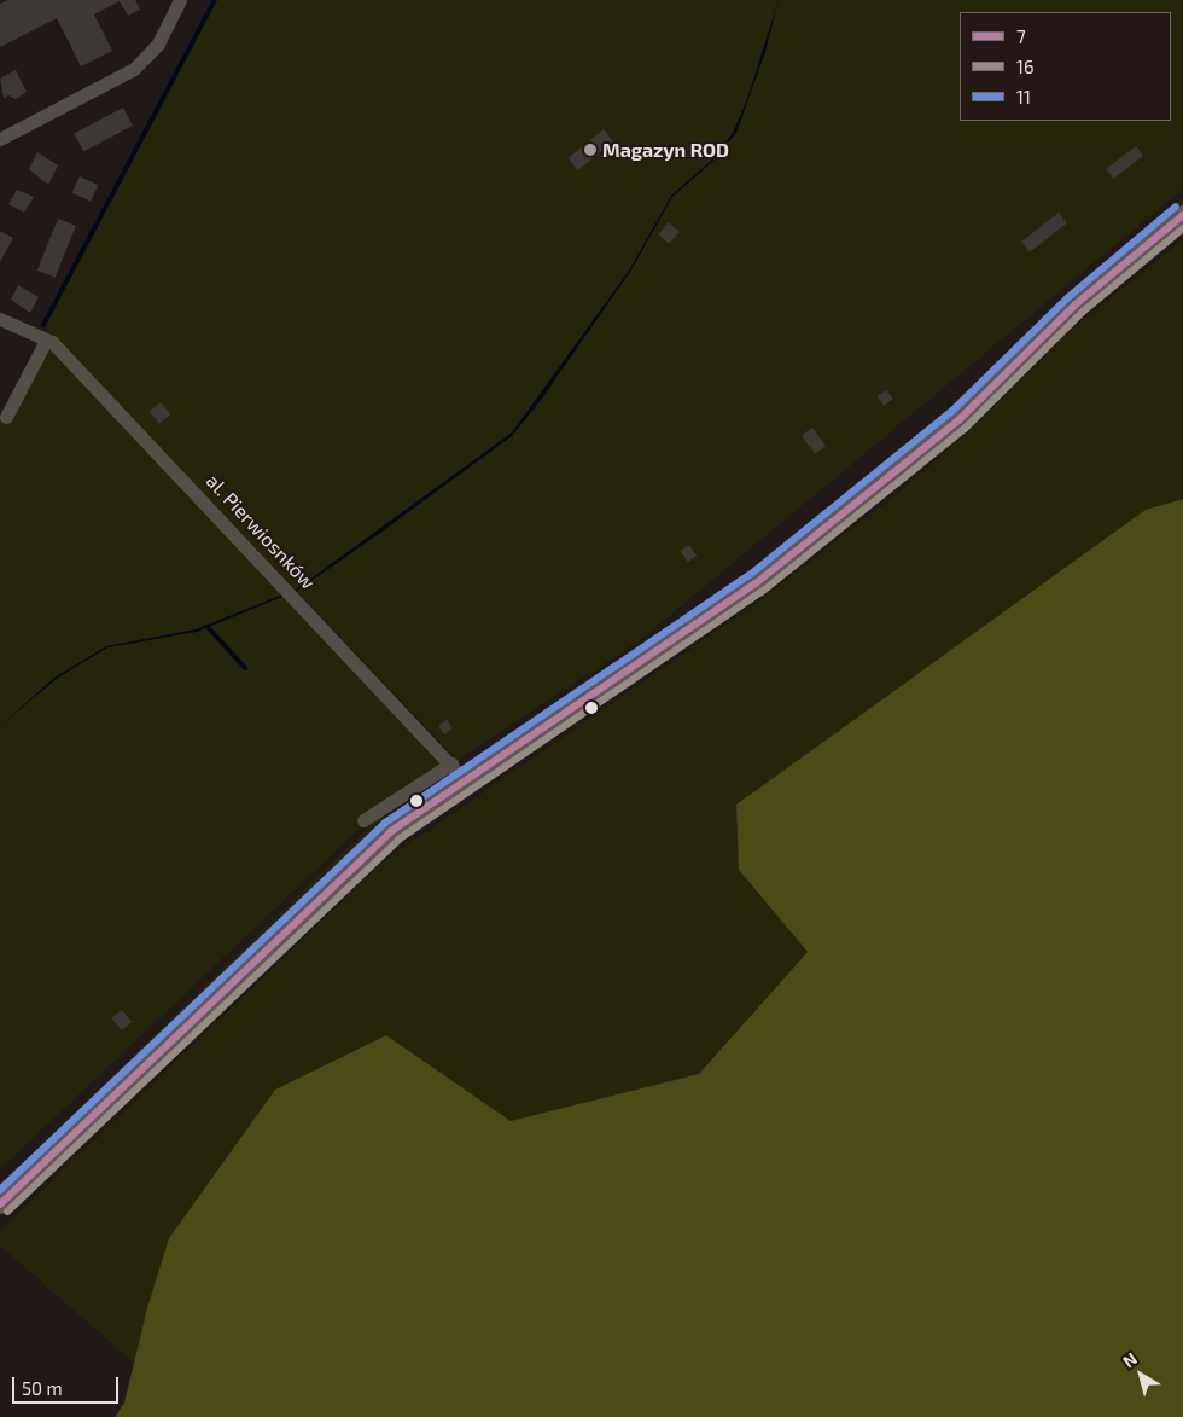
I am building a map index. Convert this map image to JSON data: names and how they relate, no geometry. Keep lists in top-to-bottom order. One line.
{"streets":{"street":["al. Pierwiosnków"]},"places":["Magazyn ROD"],"lines":["transit line 11","transit line 7","transit line 16"],"legend":["7","16","11"],"scale_bar":"50 m","north":"top left"}
